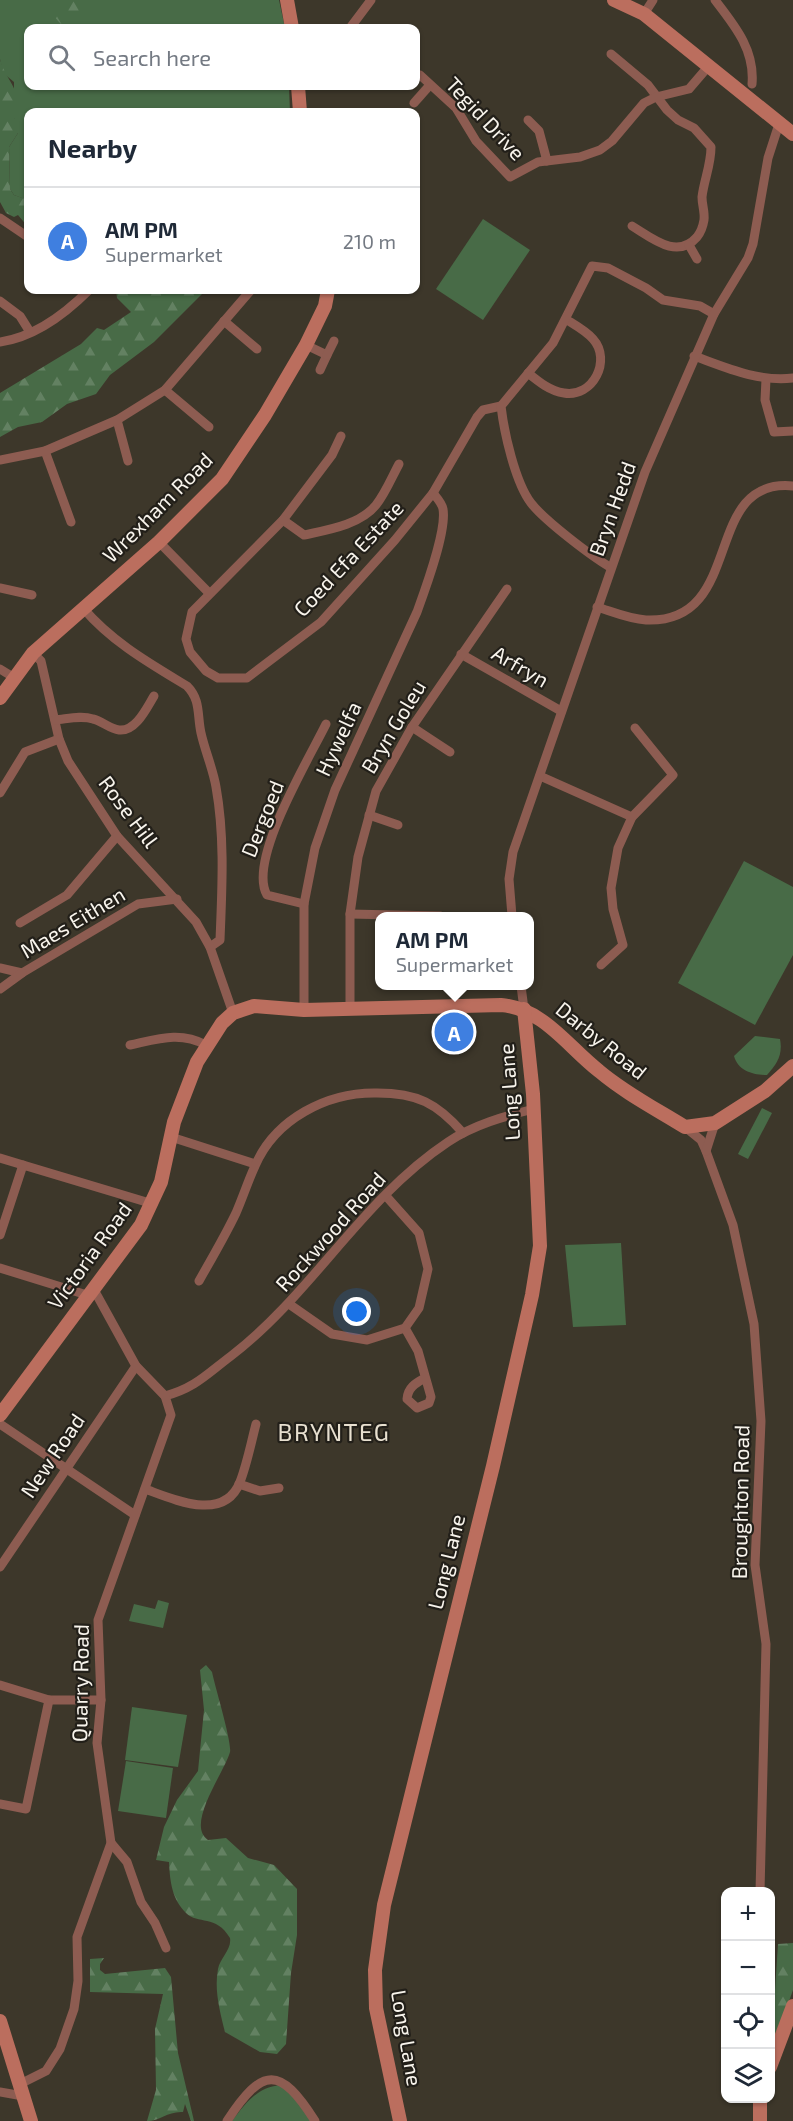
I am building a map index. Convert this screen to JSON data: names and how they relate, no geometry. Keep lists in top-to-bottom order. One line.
{"streets":{"street":["Tegid Drive","Wrexham Road","Bryn Hedd","Coed Efa Estate","Arfryn","Bryn Goleu","Hywelfa","Rose Hill","Dergoed","Maes Eithen","Darby Road","Long Lane","Rockwood Road","Victoria Road","New Road","Broughton Road","Quarry Road"]},"crossings":[["Wrexham Road","Rose Hill"],["Bryn Hedd","Arfryn"],["Coed Efa Estate","Hywelfa"],["Arfryn","Bryn Goleu"],["Bryn Goleu","Darby Road"],["Hywelfa","Dergoed"],["Hywelfa","Darby Road"],["Rose Hill","Maes Eithen"],["Rose Hill","Darby Road"],["Rose Hill","Victoria Road"],["Darby Road","Long Lane"],["Darby Road","Victoria Road"],["Darby Road","Broughton Road"],["Long Lane","Rockwood Road"],["Rockwood Road","Quarry Road"]],"districts":["BRYNTEG"],"page":{"search":"Search here","heading":"Nearby","list":[{"mark":"A","name":"AM PM","note":"Supermarket","value":"210 m"}],"popup":["AM PM","Supermarket"],"pins":"A","map_buttons":["+","−"]}}
